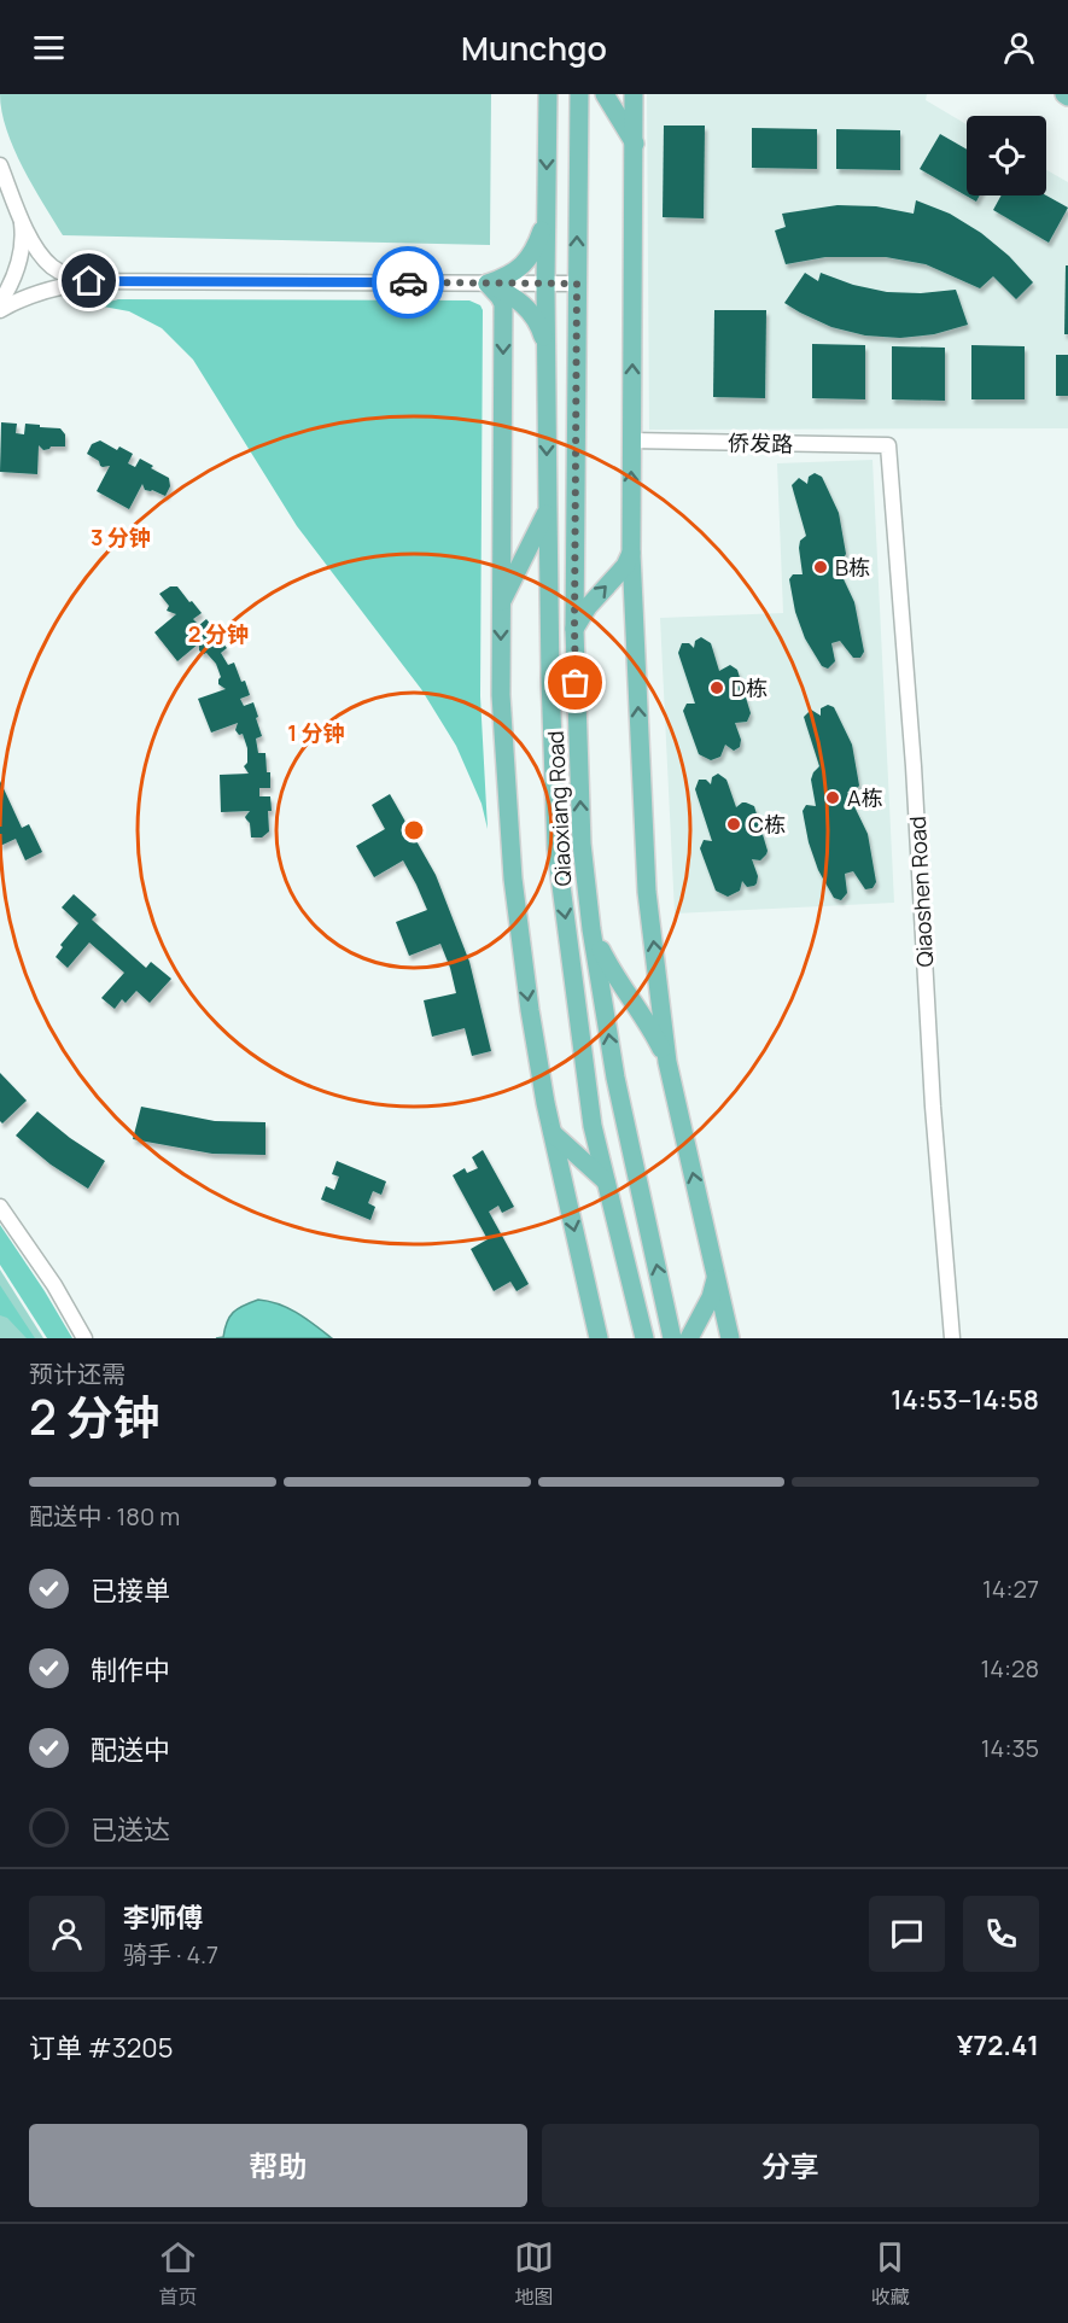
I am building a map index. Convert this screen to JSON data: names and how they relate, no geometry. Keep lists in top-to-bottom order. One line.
{"streets":{"main road":["Qiaoxiang Road"],"street":["侨发路","Qiaoshen Road"]},"crossings":[["侨发路","Qiaoshen Road"]],"places":["B栋","D栋","A栋","C栋"],"page":{"header":"Munchgo","heading":["2 分钟","预计还需","14:53–14:58"],"panel":["李师傅","骑手 · 4.7","订单 #3205","¥72.41"],"bar":"配送中 · 180 m","list":[["已接单","14:27"],["制作中","14:28"],["配送中","14:35"],"已送达"],"buttons":["帮助","分享"],"tabs":["首页","地图","收藏"]},"rings":["3 分钟","2 分钟","1 分钟"]}
